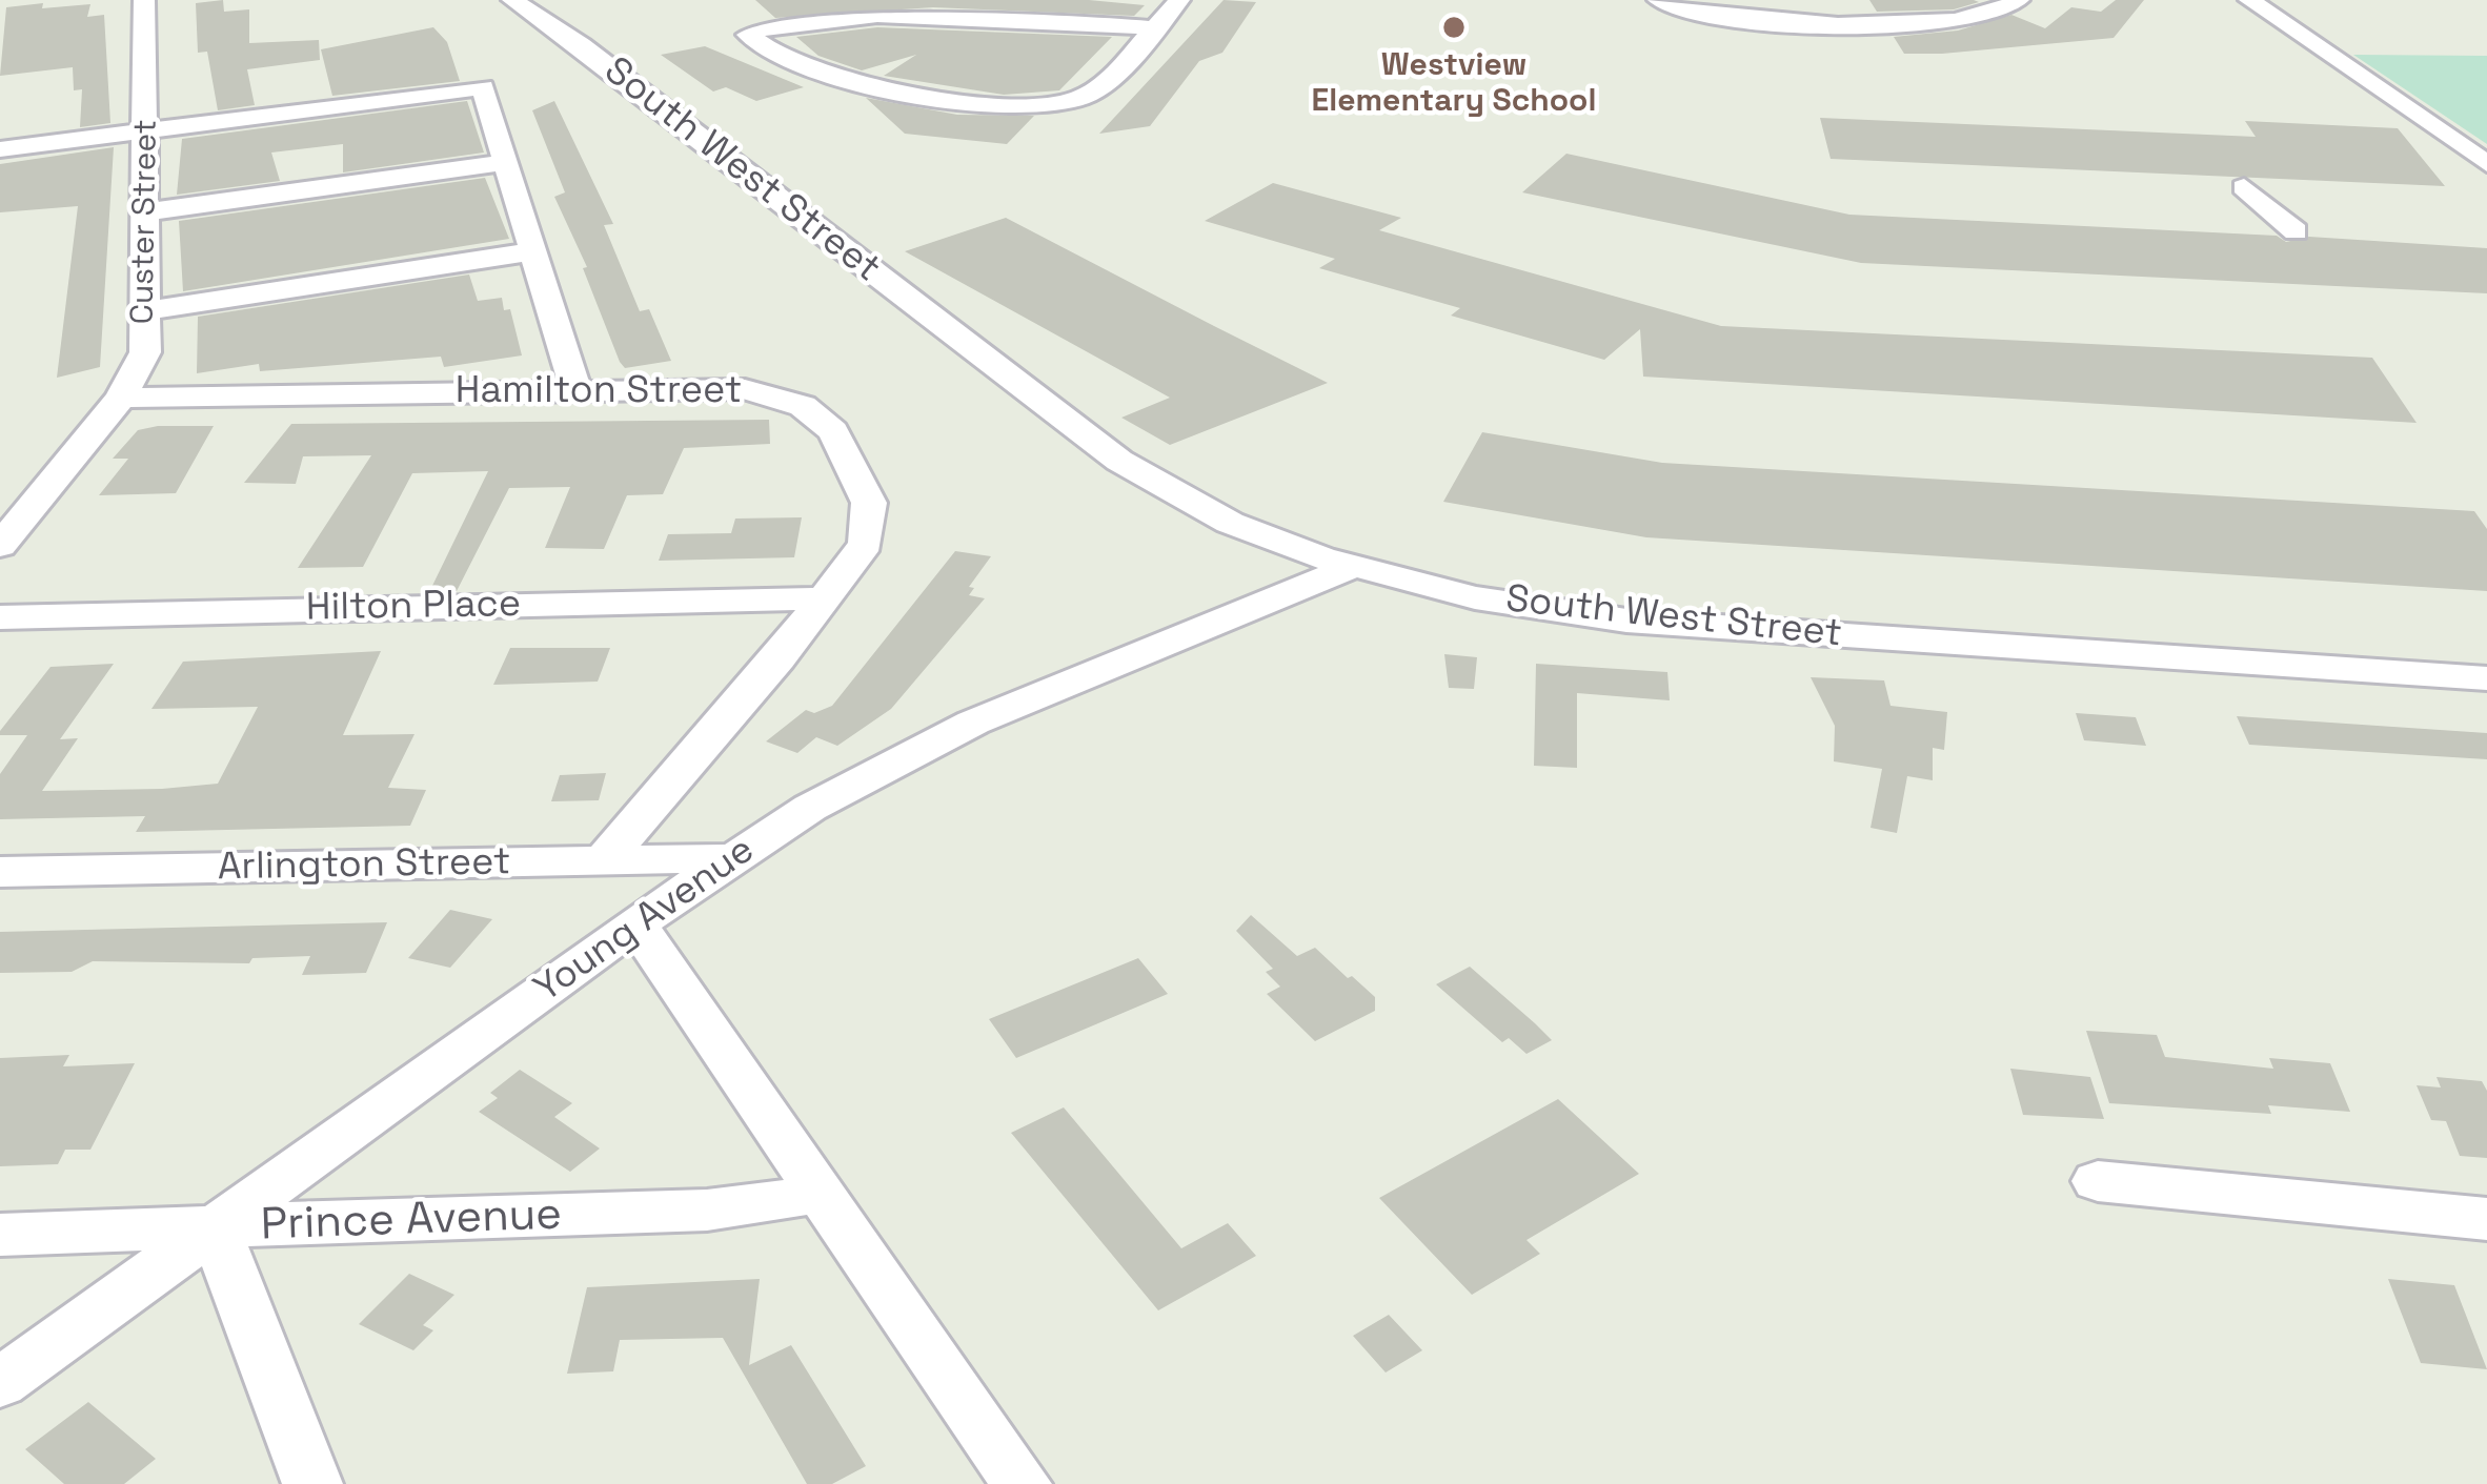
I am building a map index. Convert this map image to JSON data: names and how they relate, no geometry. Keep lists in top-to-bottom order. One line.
{"streets":{"street":["South West Street","Custer Street","Hamilton Street","Hilton Place","Arlington Street","Young Avenue","Prince Avenue"]},"crossings":[["South West Street","Young Avenue"],["Custer Street","Hamilton Street"],["Hamilton Street","Hilton Place"],["Hamilton Street","Arlington Street"],["Arlington Street","Young Avenue"],["Young Avenue","Prince Avenue"]],"places":["Westview Elementary School"]}
